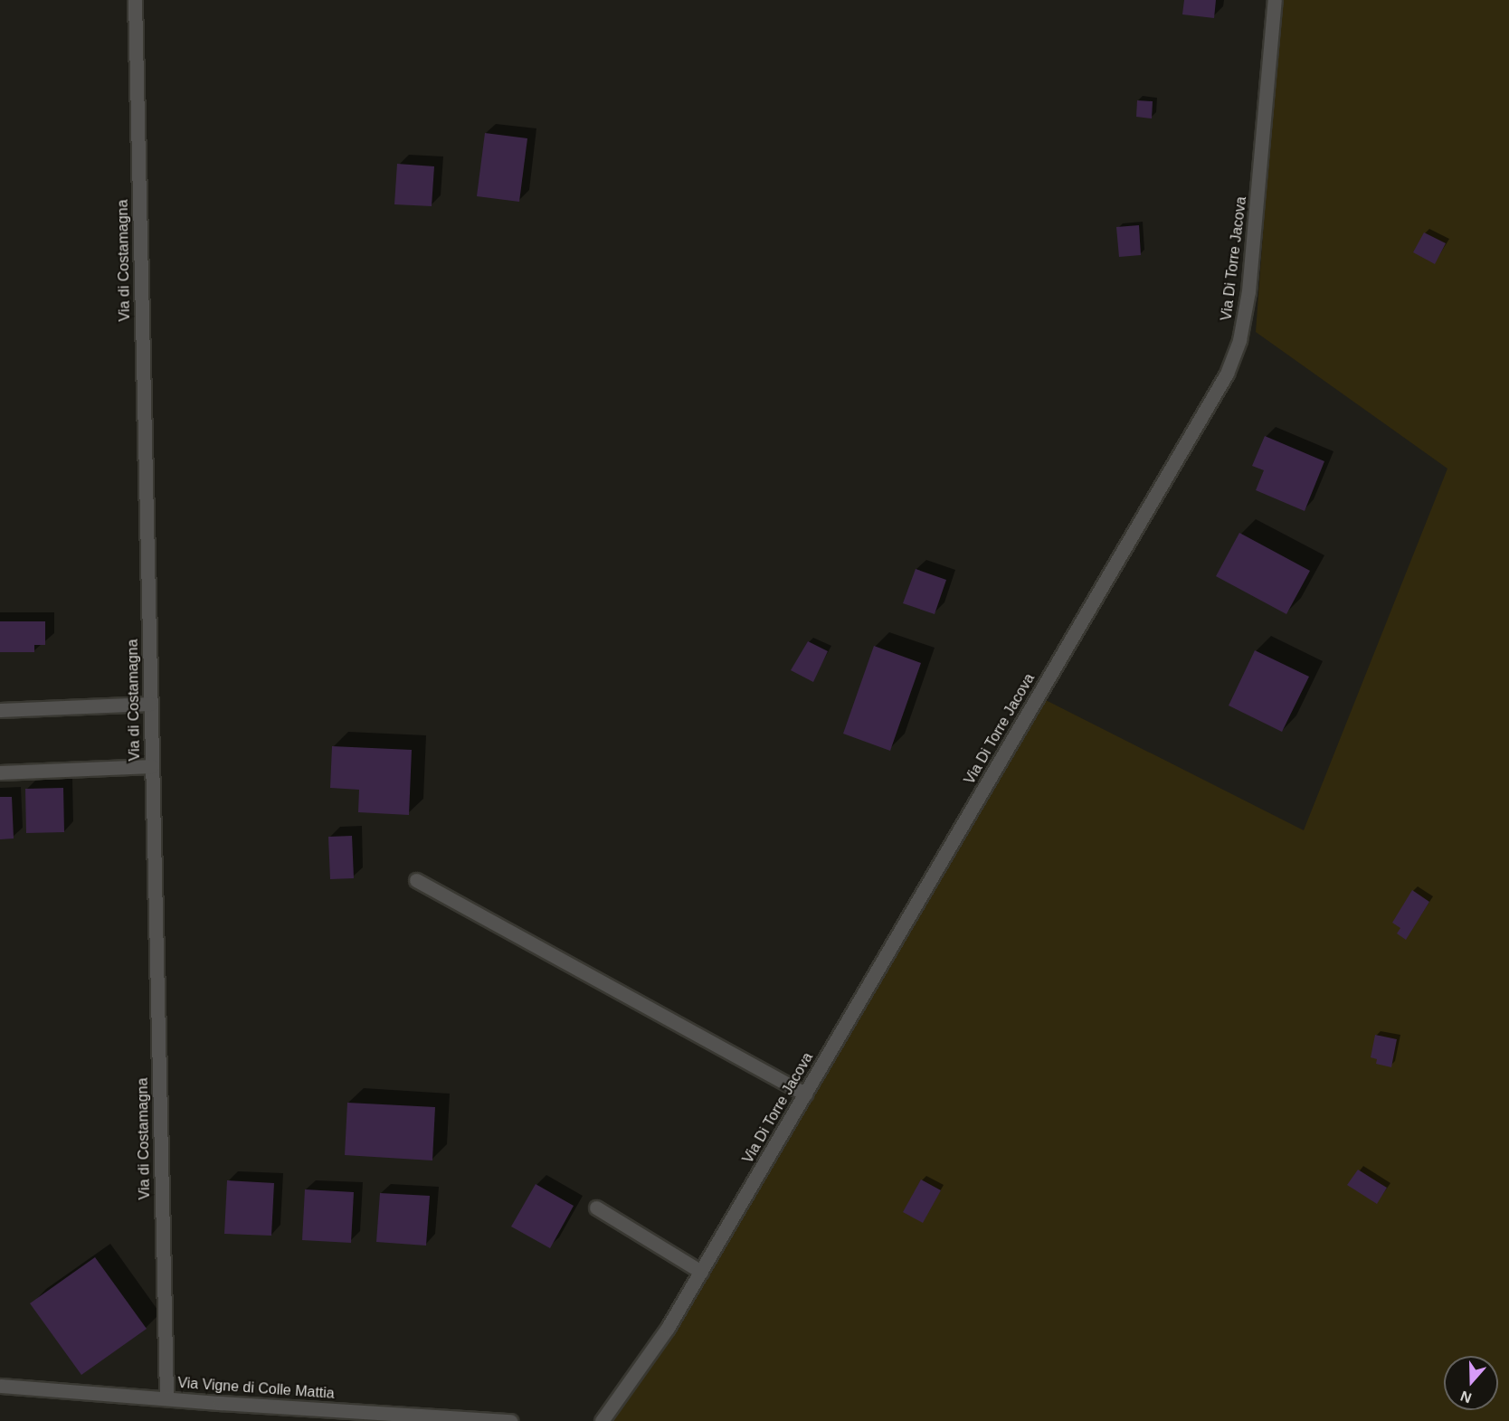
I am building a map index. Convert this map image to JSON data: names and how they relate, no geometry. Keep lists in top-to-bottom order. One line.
{"streets":{"street":["Via Di Torre Jacova","Via di Costamagna","Via Vigne di Colle Mattia"]},"crossings":[["Via di Costamagna","Via Vigne di Colle Mattia"]],"north":"bottom"}
